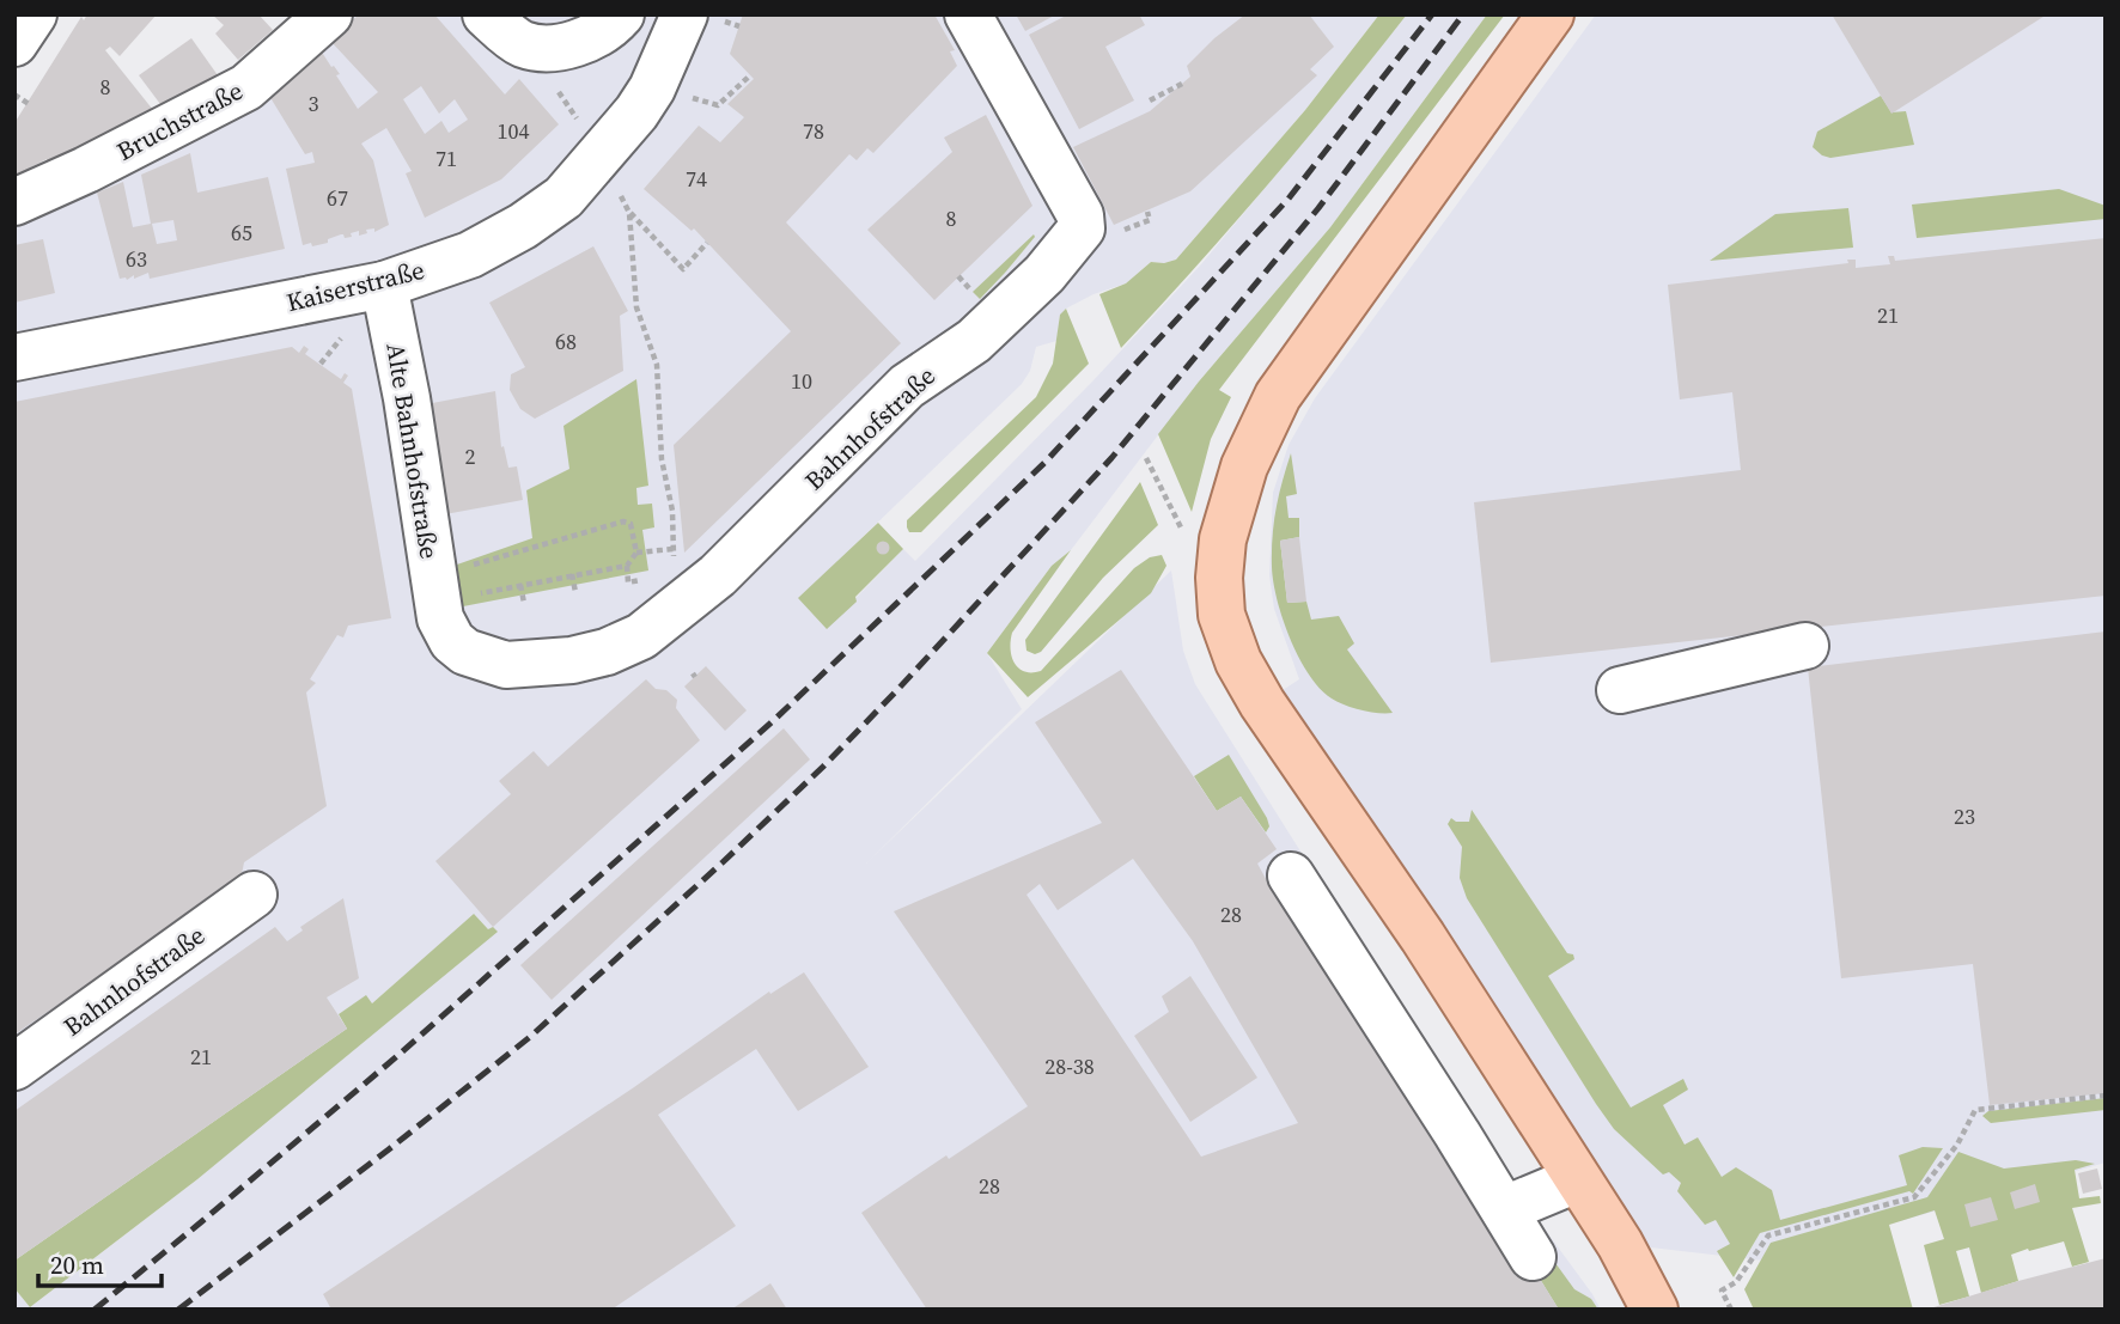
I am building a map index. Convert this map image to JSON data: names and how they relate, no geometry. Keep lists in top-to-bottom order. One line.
{"streets":{"street":["Bruchstraße","Kaiserstraße","Bahnhofstraße","Alte Bahnhofstraße"]},"crossings":[["Kaiserstraße","Alte Bahnhofstraße"],["Bahnhofstraße","Alte Bahnhofstraße"]],"house_numbers":["8","3","104","78","71","74","67","8","65","63","21","68","10","2","23","28","21","28-38","28"],"scale_bar":"20 m"}
